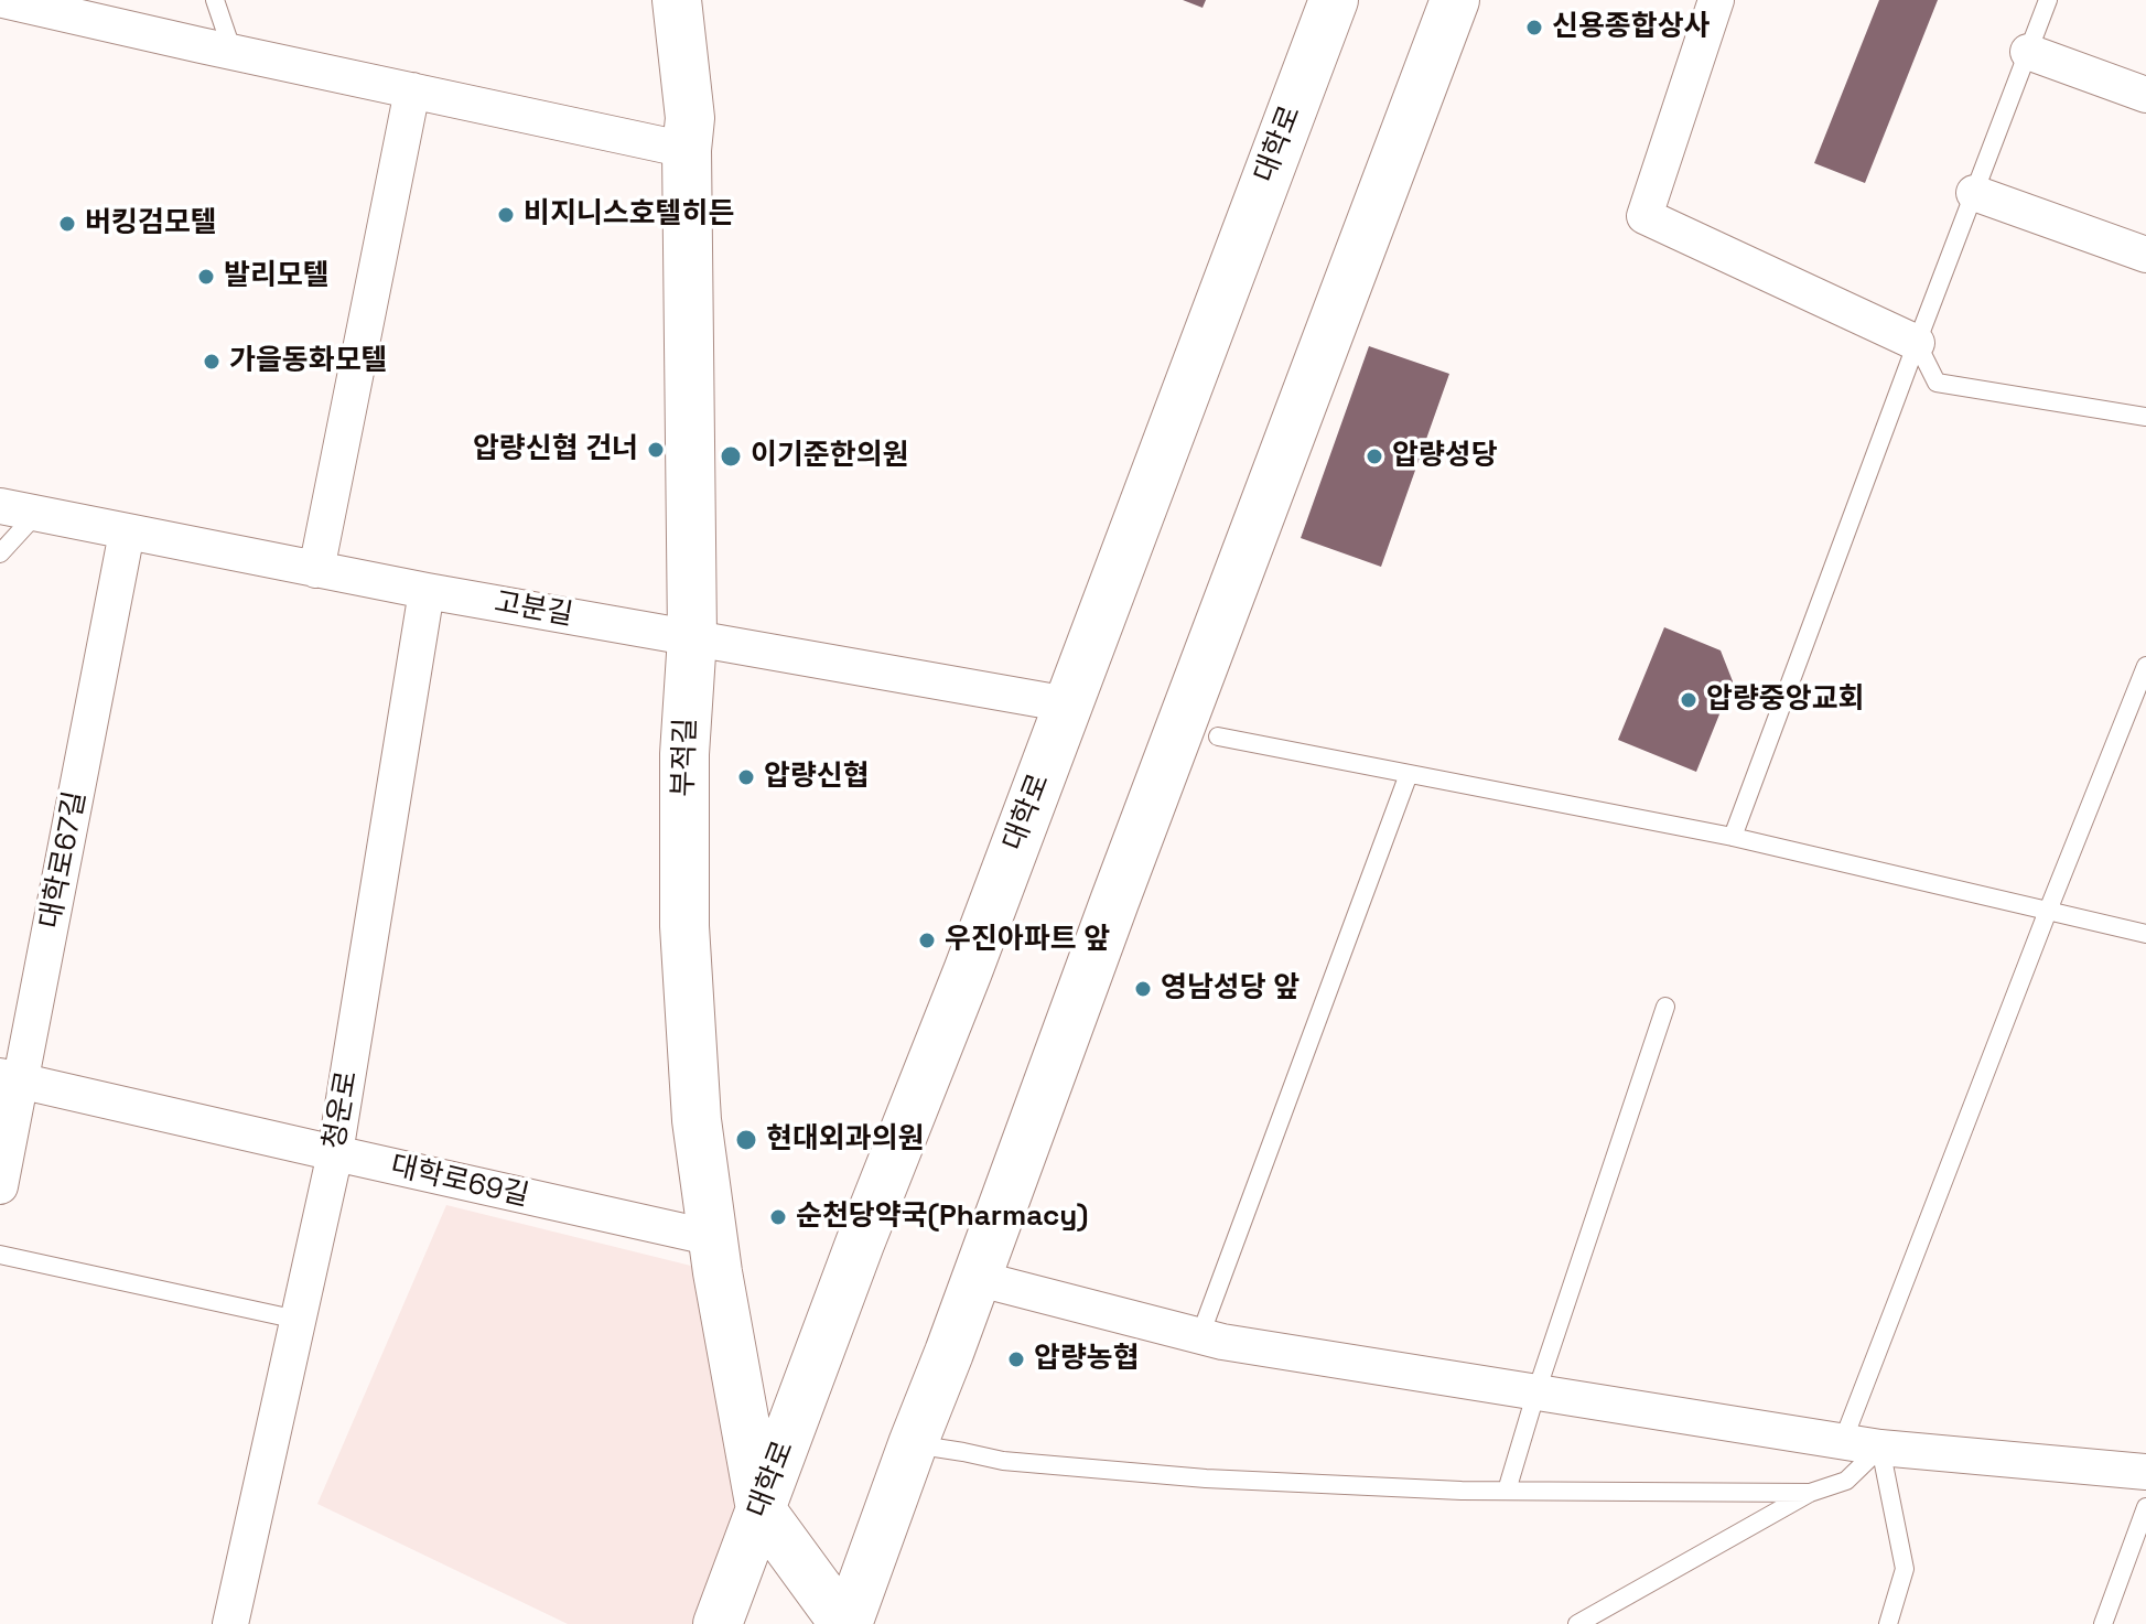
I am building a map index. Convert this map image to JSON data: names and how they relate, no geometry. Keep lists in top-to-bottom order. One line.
{"streets":{"main road":["대학로","부적길"],"street":["고분길","대학로67길","청운로","대학로69길"]},"crossings":[["대학로","고분길"],["대학로","부적길"],["고분길","부적길"],["고분길","대학로67길"],["고분길","청운로"],["부적길","대학로69길"],["대학로67길","대학로69길"],["청운로","대학로69길"]],"places":["신용종합상사","비지니스호텔히든","버킹검모텔","발리모텔","가을동화모텔","압량신협 건너","이기준한의원","압량성당","압량중앙교회","압량신협","우진아파트 앞","영남성당 앞","현대외과의원","순천당약국(Pharmacy)","압량농협"]}
